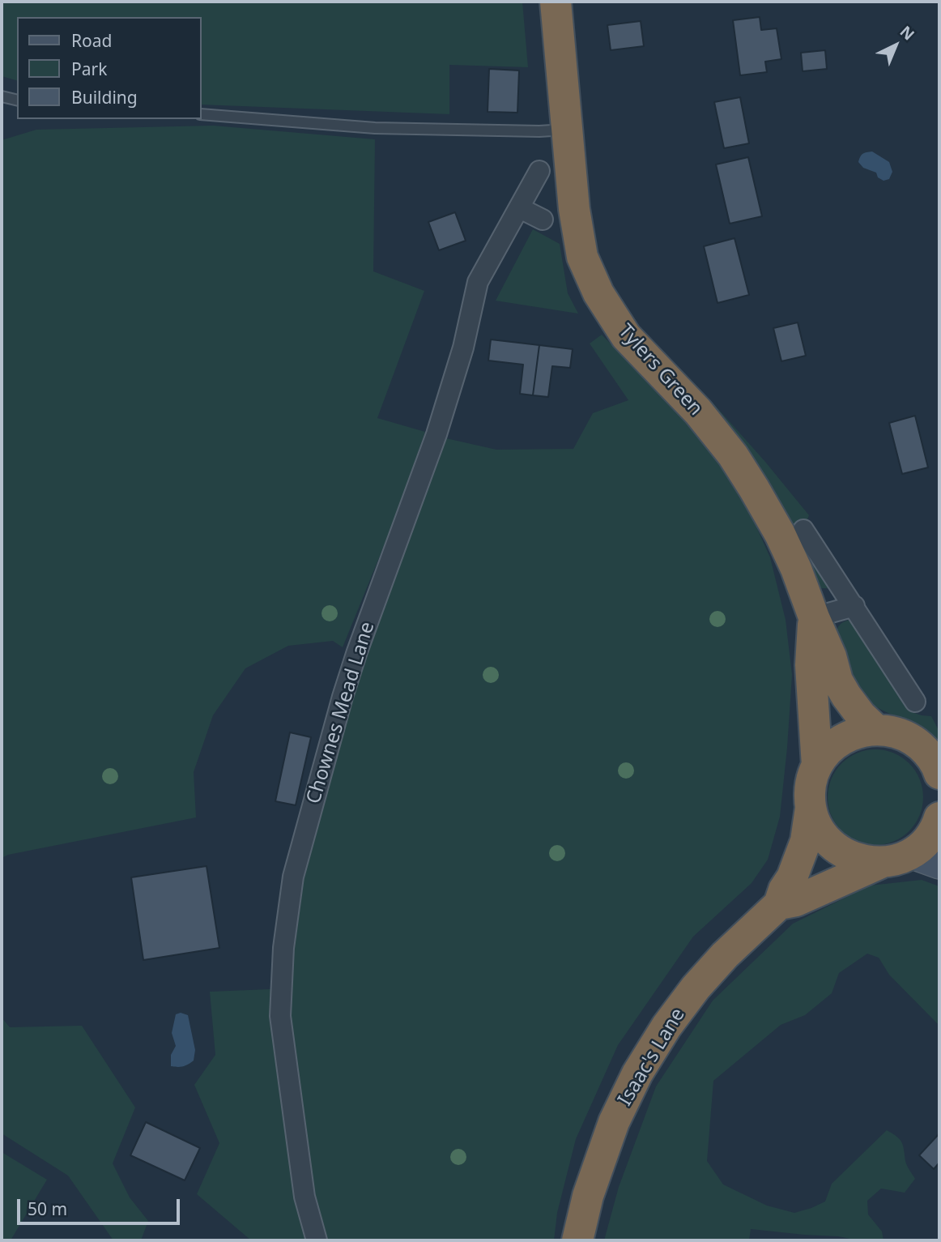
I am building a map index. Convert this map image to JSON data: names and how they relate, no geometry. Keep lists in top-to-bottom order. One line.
{"streets":{"highway":["Tylers Green","Isaac's Lane"],"street":["Chownes Mead Lane"]},"crossings":[["Tylers Green","Isaac's Lane"]],"legend":["Road","Park","Building"],"scale_bar":"50 m","north":"top right"}
